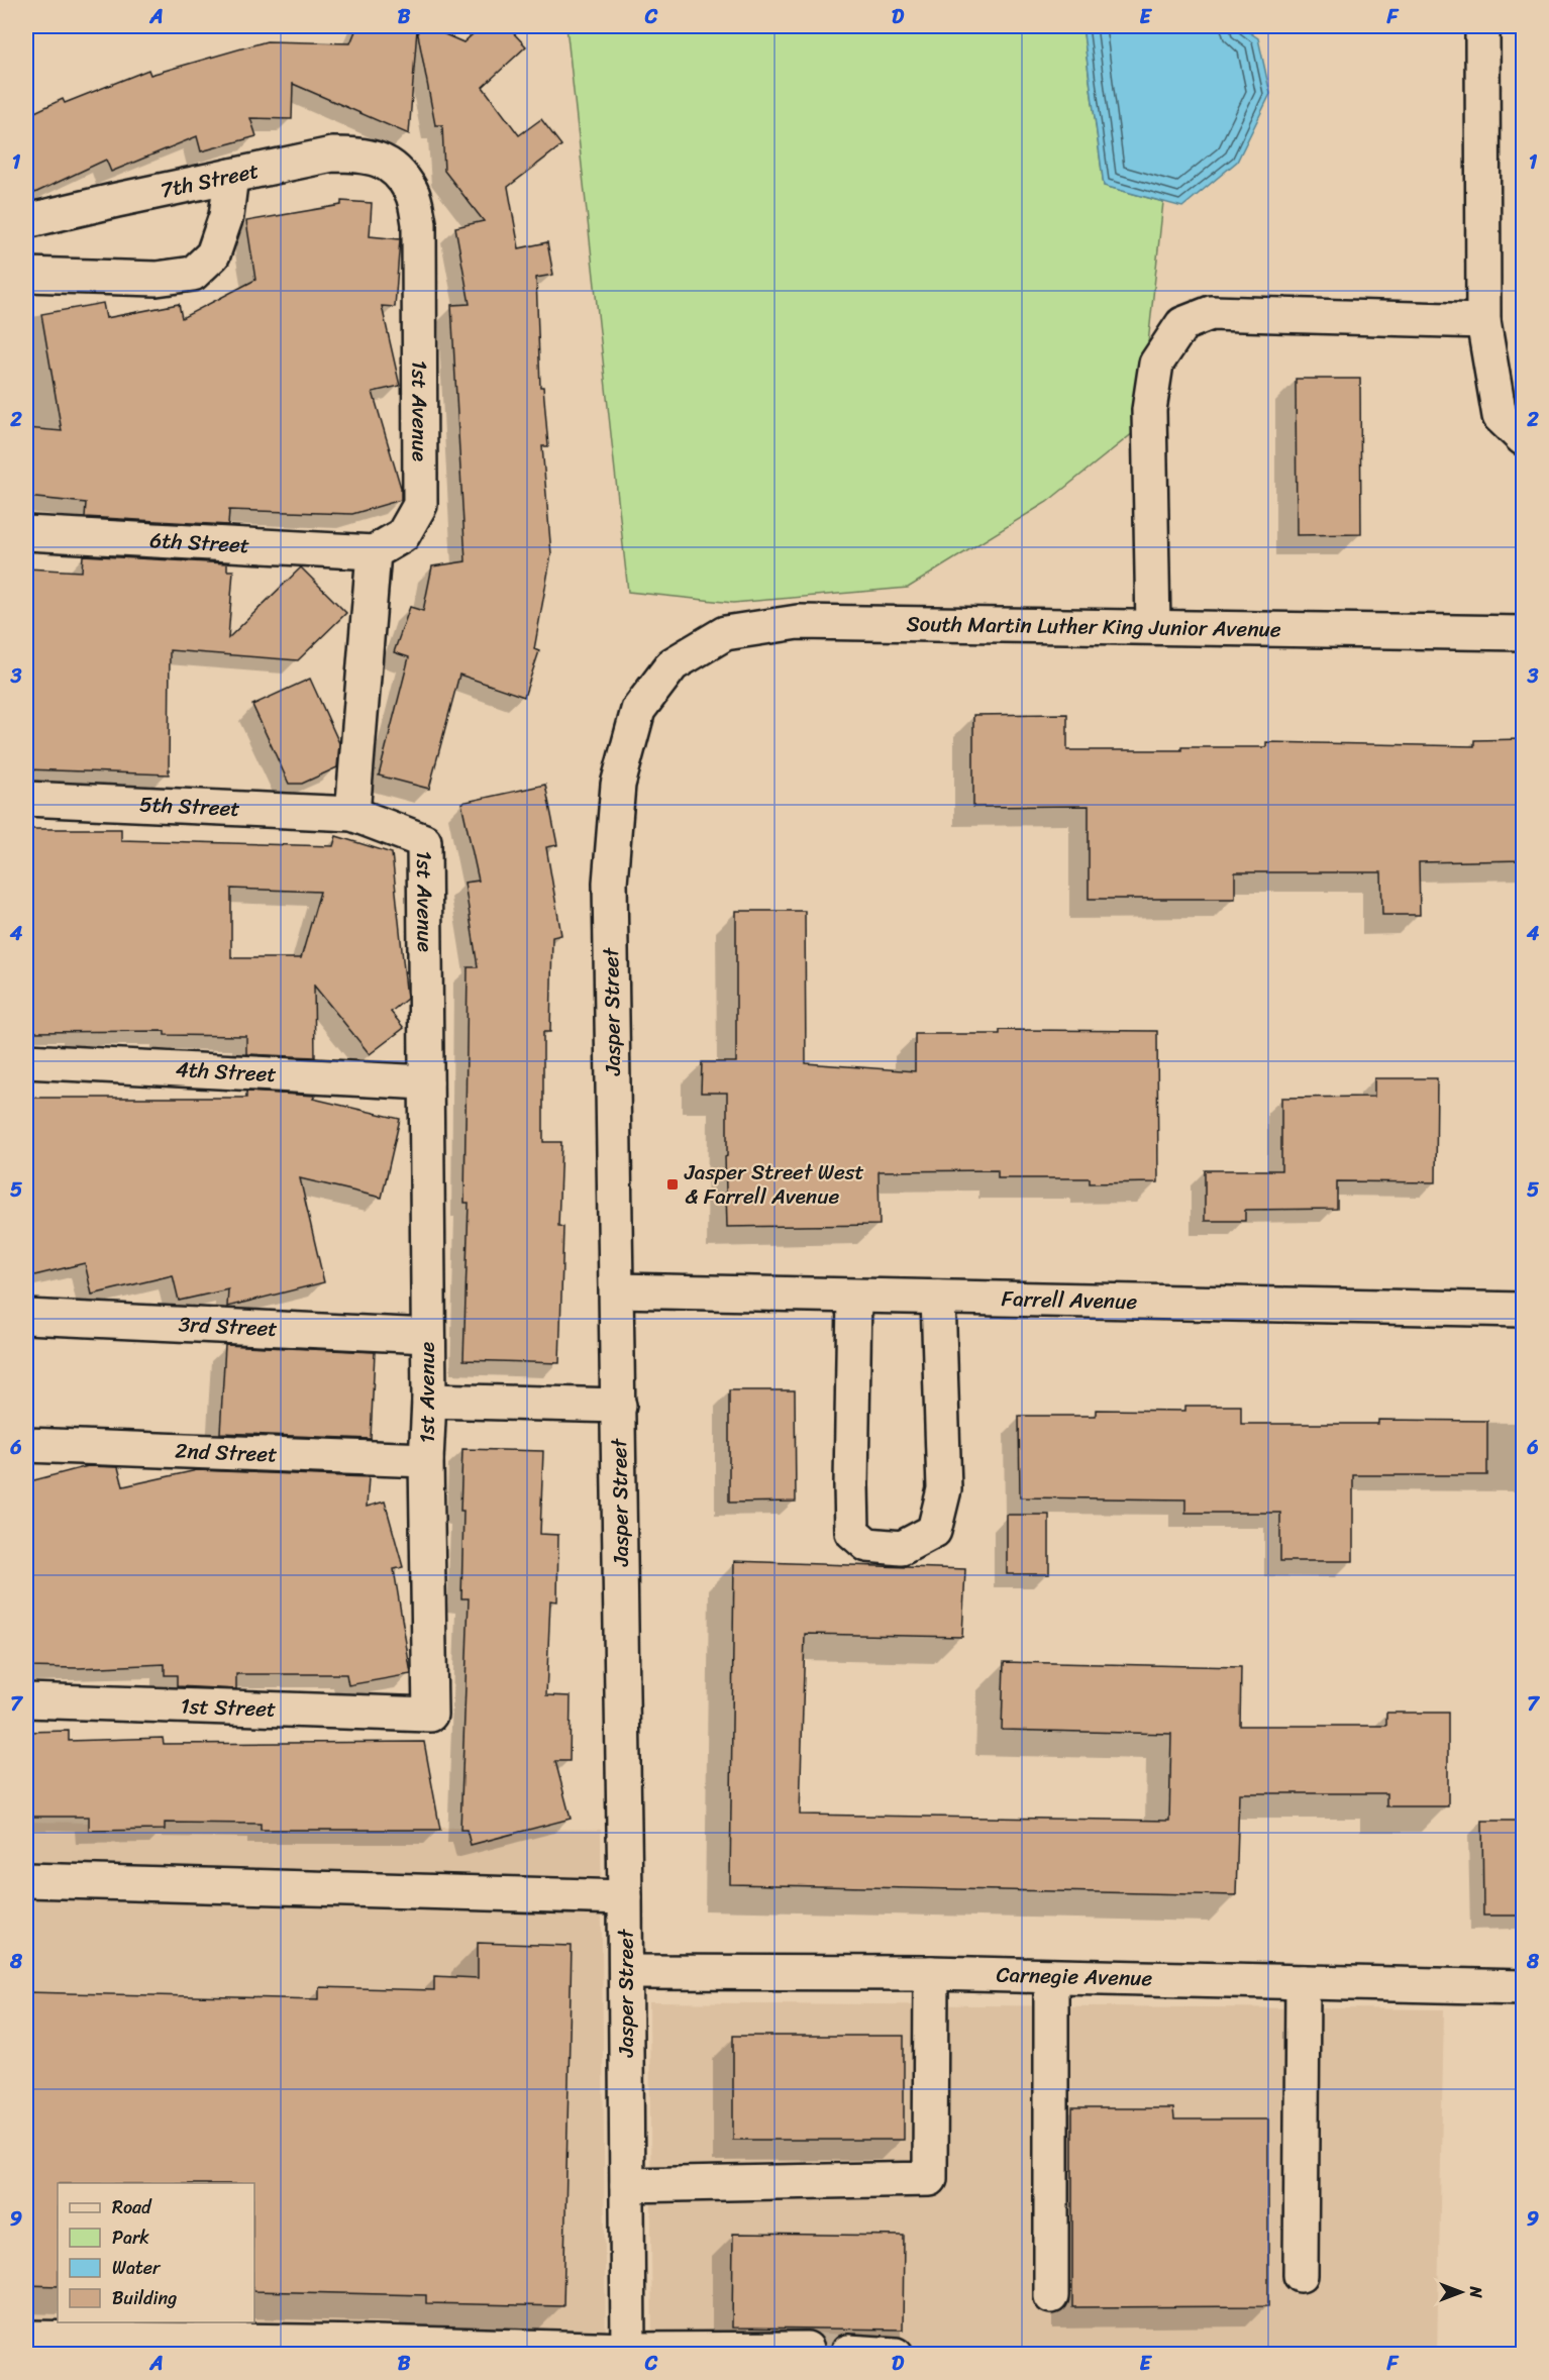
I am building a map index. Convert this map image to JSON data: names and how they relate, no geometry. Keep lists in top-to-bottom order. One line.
{"streets":{"street":["7th Street","1st Avenue","6th Street","South Martin Luther King Junior Avenue","5th Street","Jasper Street","4th Street","Farrell Avenue","3rd Street","2nd Street","1st Street","Carnegie Avenue"]},"crossings":[["7th Street","1st Avenue"],["1st Avenue","6th Street"],["1st Avenue","5th Street"],["1st Avenue","4th Street"],["1st Avenue","3rd Street"],["1st Avenue","2nd Street"],["1st Avenue","1st Street"],["South Martin Luther King Junior Avenue","Jasper Street"],["Jasper Street","Farrell Avenue"],["Jasper Street","Carnegie Avenue"]],"places":{"transit":["Jasper Street West & Farrell Avenue"]},"legend":["Road","Park","Water","Building"],"north":"right","grid":{"columns":["A","B","C","D","E","F"],"rows":["1","2","3","4","5","6","7","8","9"]}}
